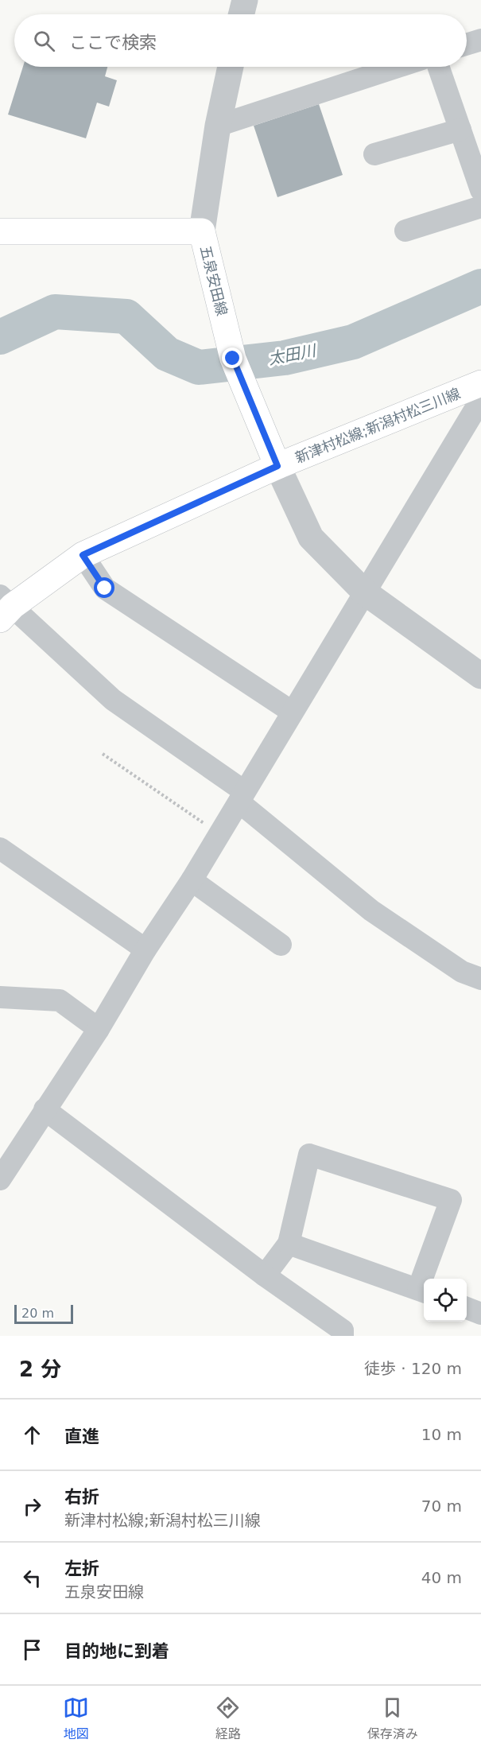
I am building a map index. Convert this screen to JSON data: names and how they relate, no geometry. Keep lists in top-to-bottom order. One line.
{"streets":{"main road":["五泉安田線","新津村松線;新潟村松三川線"]},"crossings":[["五泉安田線","新津村松線;新潟村松三川線"]],"water":["太田川"],"scale_bar":"20 m","page":{"search":"ここで検索","scale":"20 m","heading":["2 分","徒歩 · 120 m"],"list":[["直進","10 m"],["右折","新津村松線;新潟村松三川線","70 m"],["左折","五泉安田線","40 m"],"目的地に到着"],"nav":["地図","経路","保存済み"]}}
